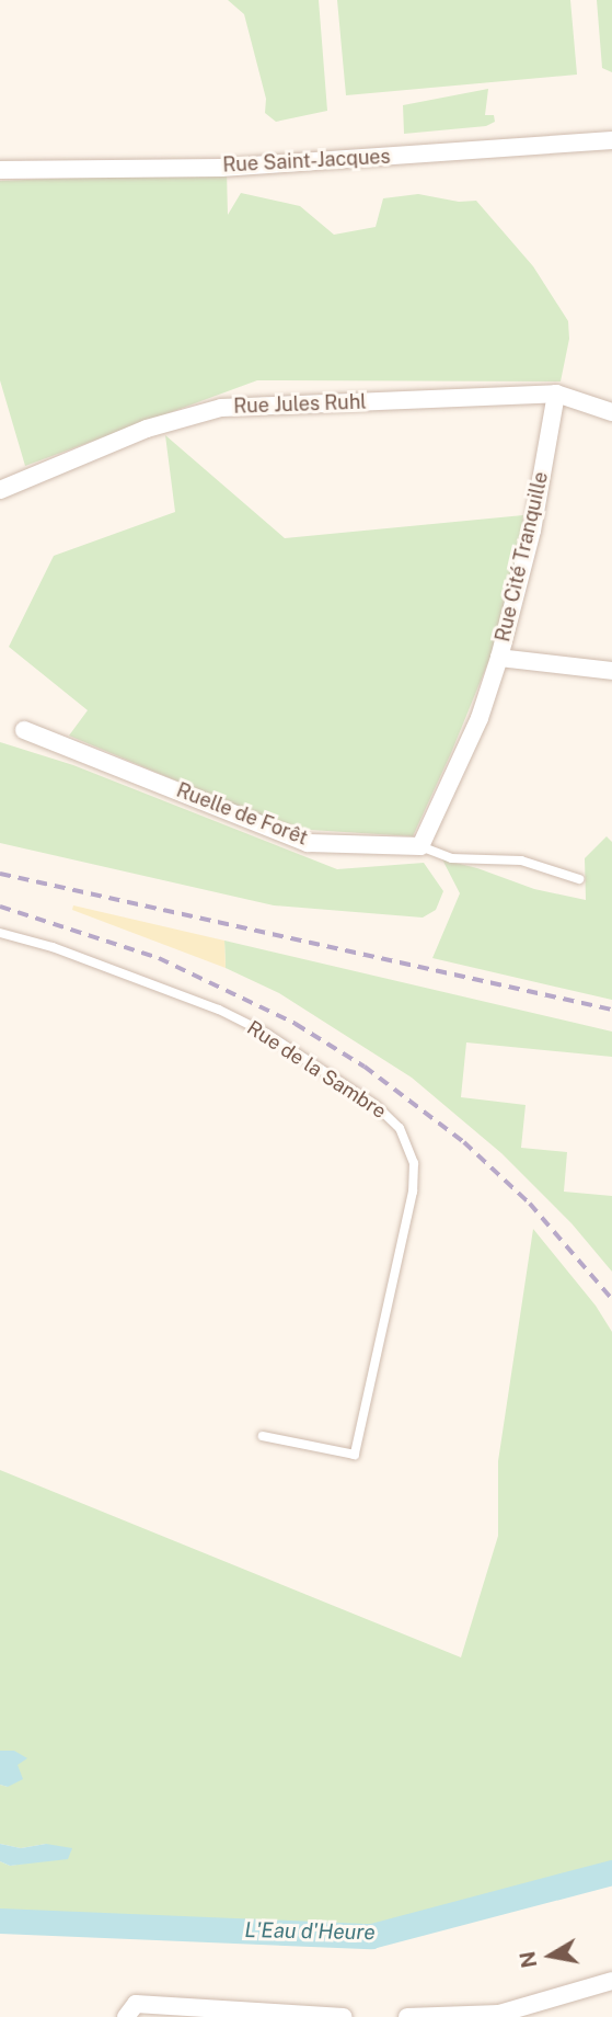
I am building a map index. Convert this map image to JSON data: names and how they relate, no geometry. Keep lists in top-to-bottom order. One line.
{"streets":{"street":["Rue Saint-Jacques","Rue Jules Ruhl","Rue Cité Tranquille","Ruelle de Forêt"],"lane":["Rue de la Sambre"]},"crossings":[["Rue Jules Ruhl","Rue Cité Tranquille"],["Rue Cité Tranquille","Ruelle de Forêt"]],"water":["L'Eau d'Heure"],"north":"left"}
